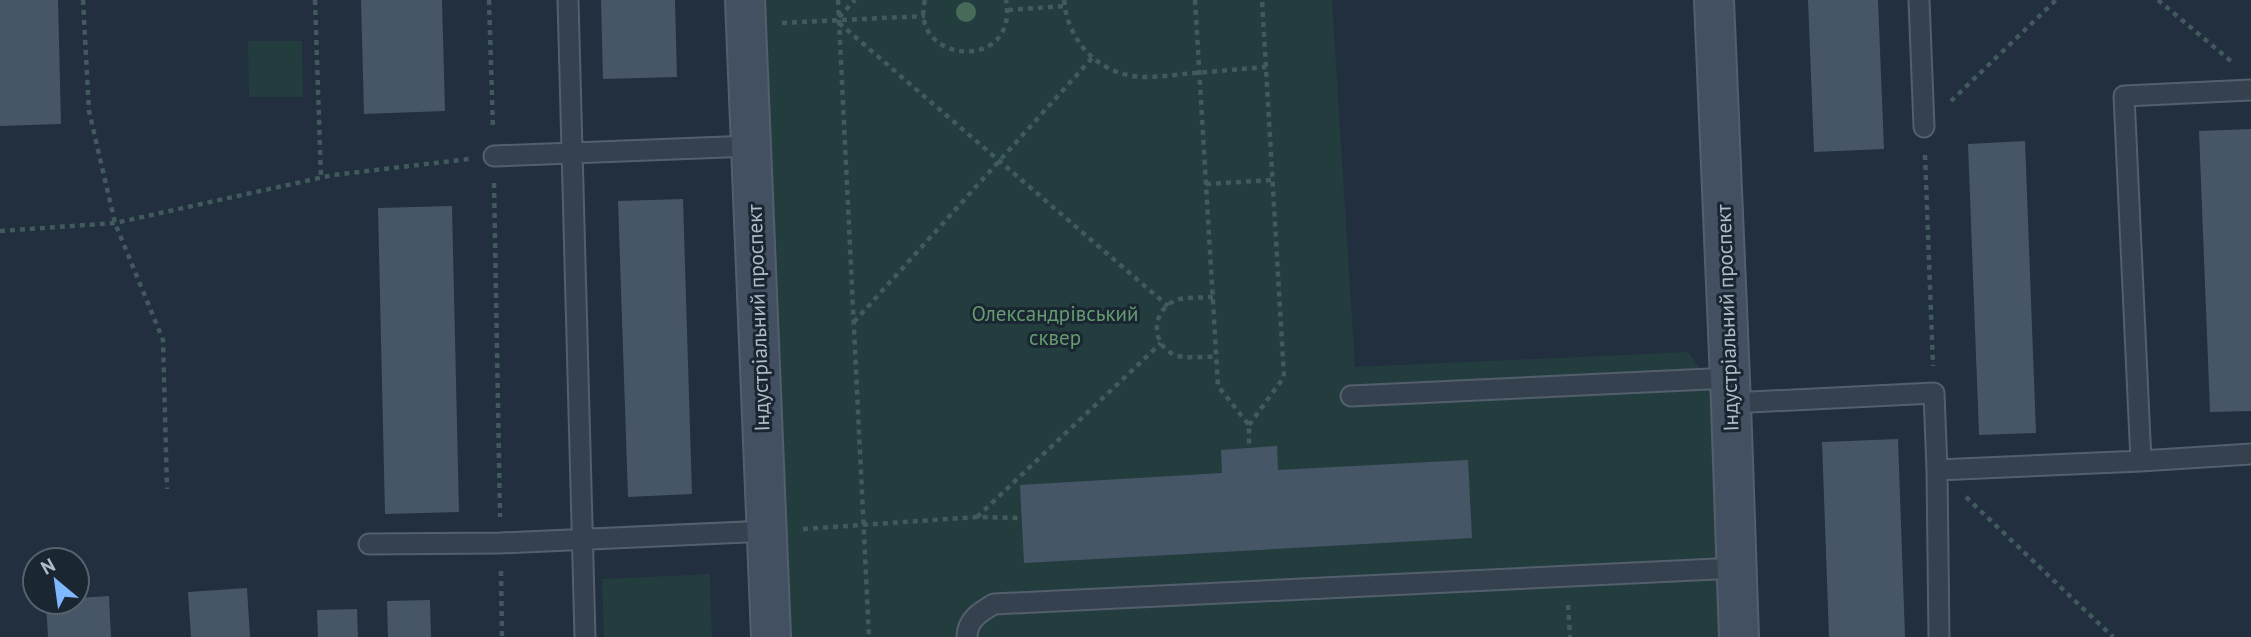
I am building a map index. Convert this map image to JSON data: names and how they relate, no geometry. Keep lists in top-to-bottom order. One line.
{"streets":{"street":["Індустріальний проспект"]},"parks":["Олександрівський сквер"],"north":"top left"}
